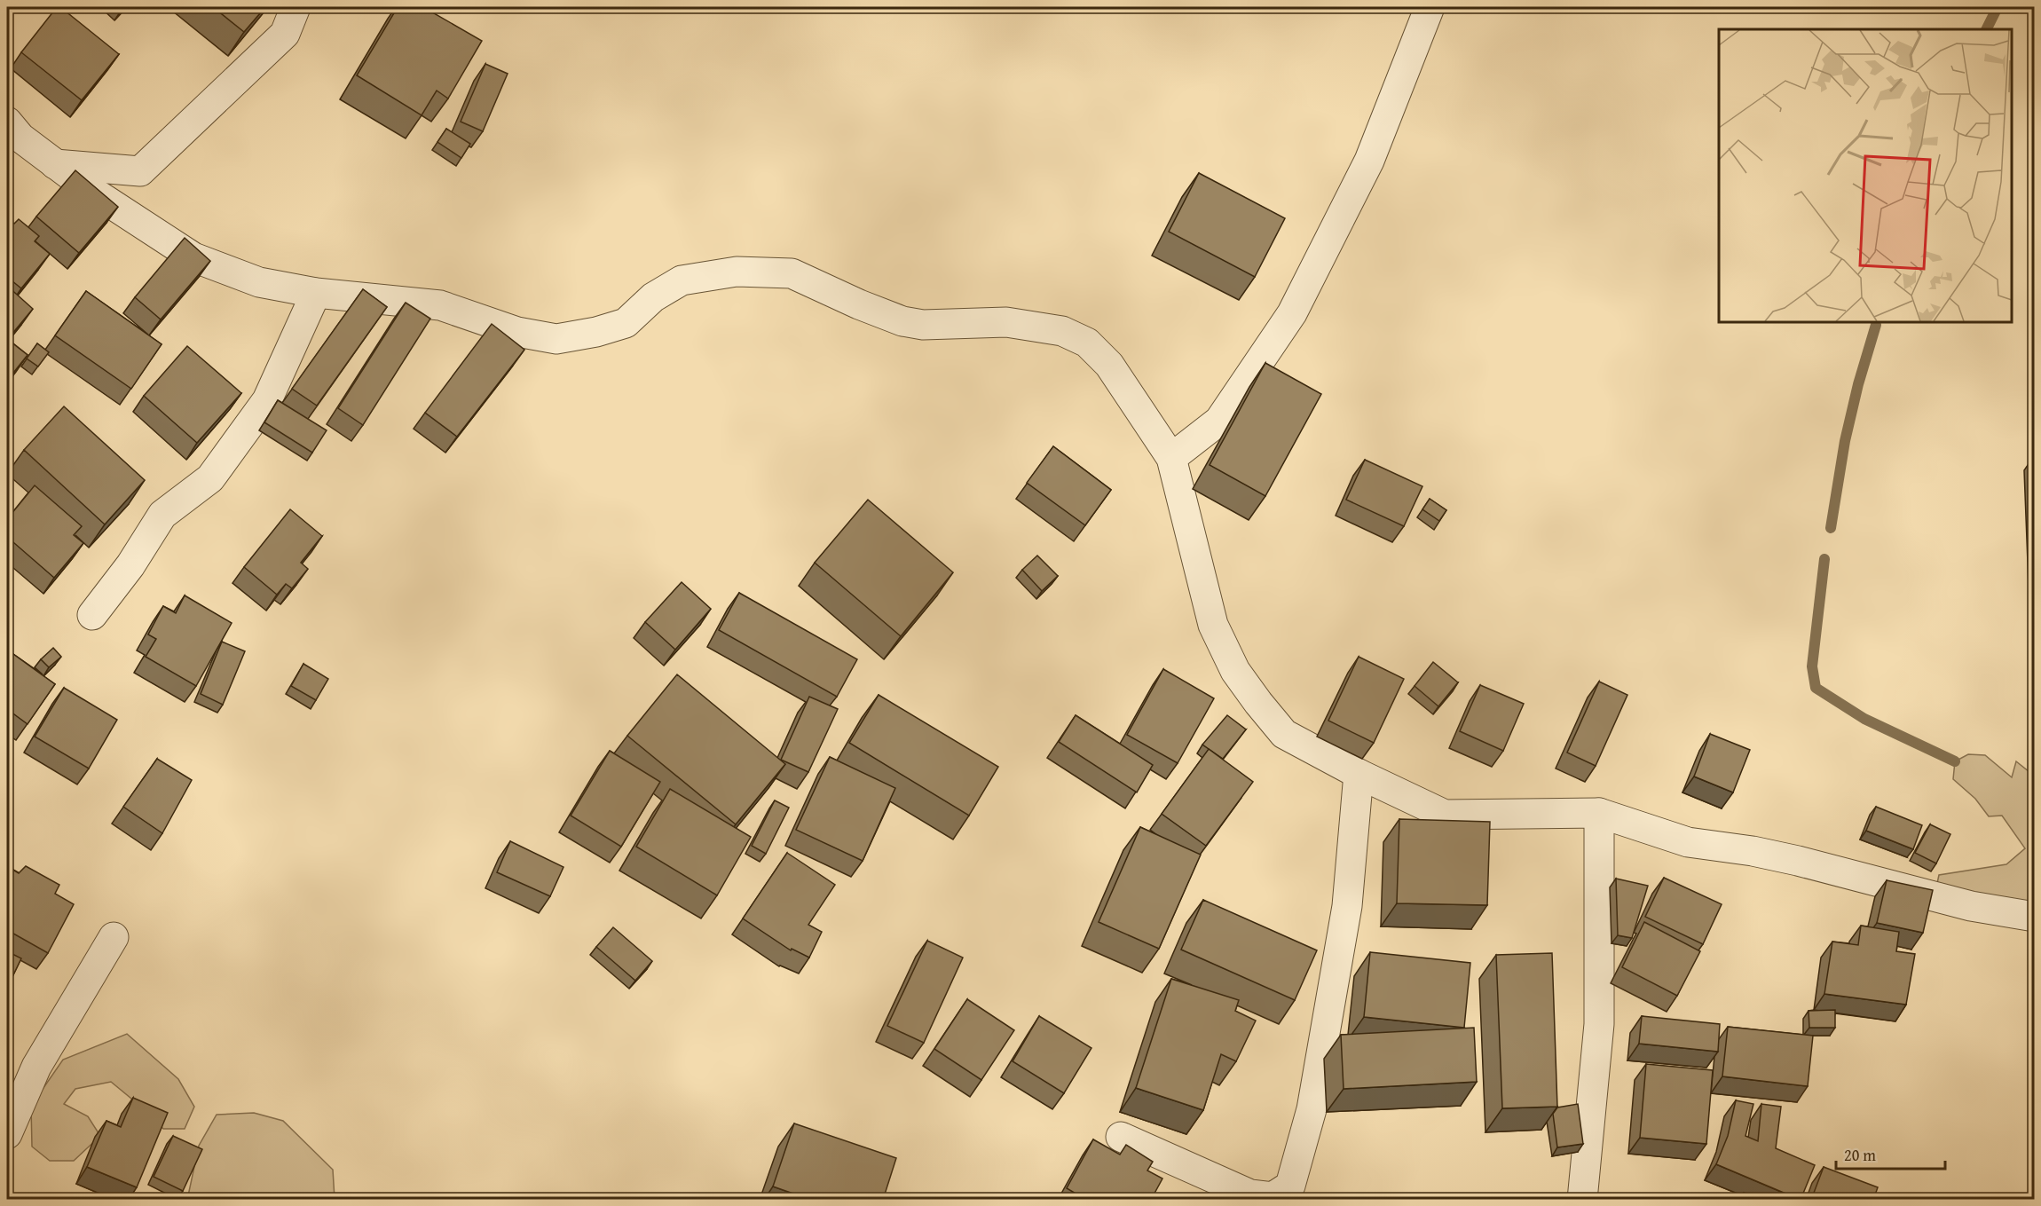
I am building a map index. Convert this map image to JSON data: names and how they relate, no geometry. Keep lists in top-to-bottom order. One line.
{"scale_bar":"20 m"}
